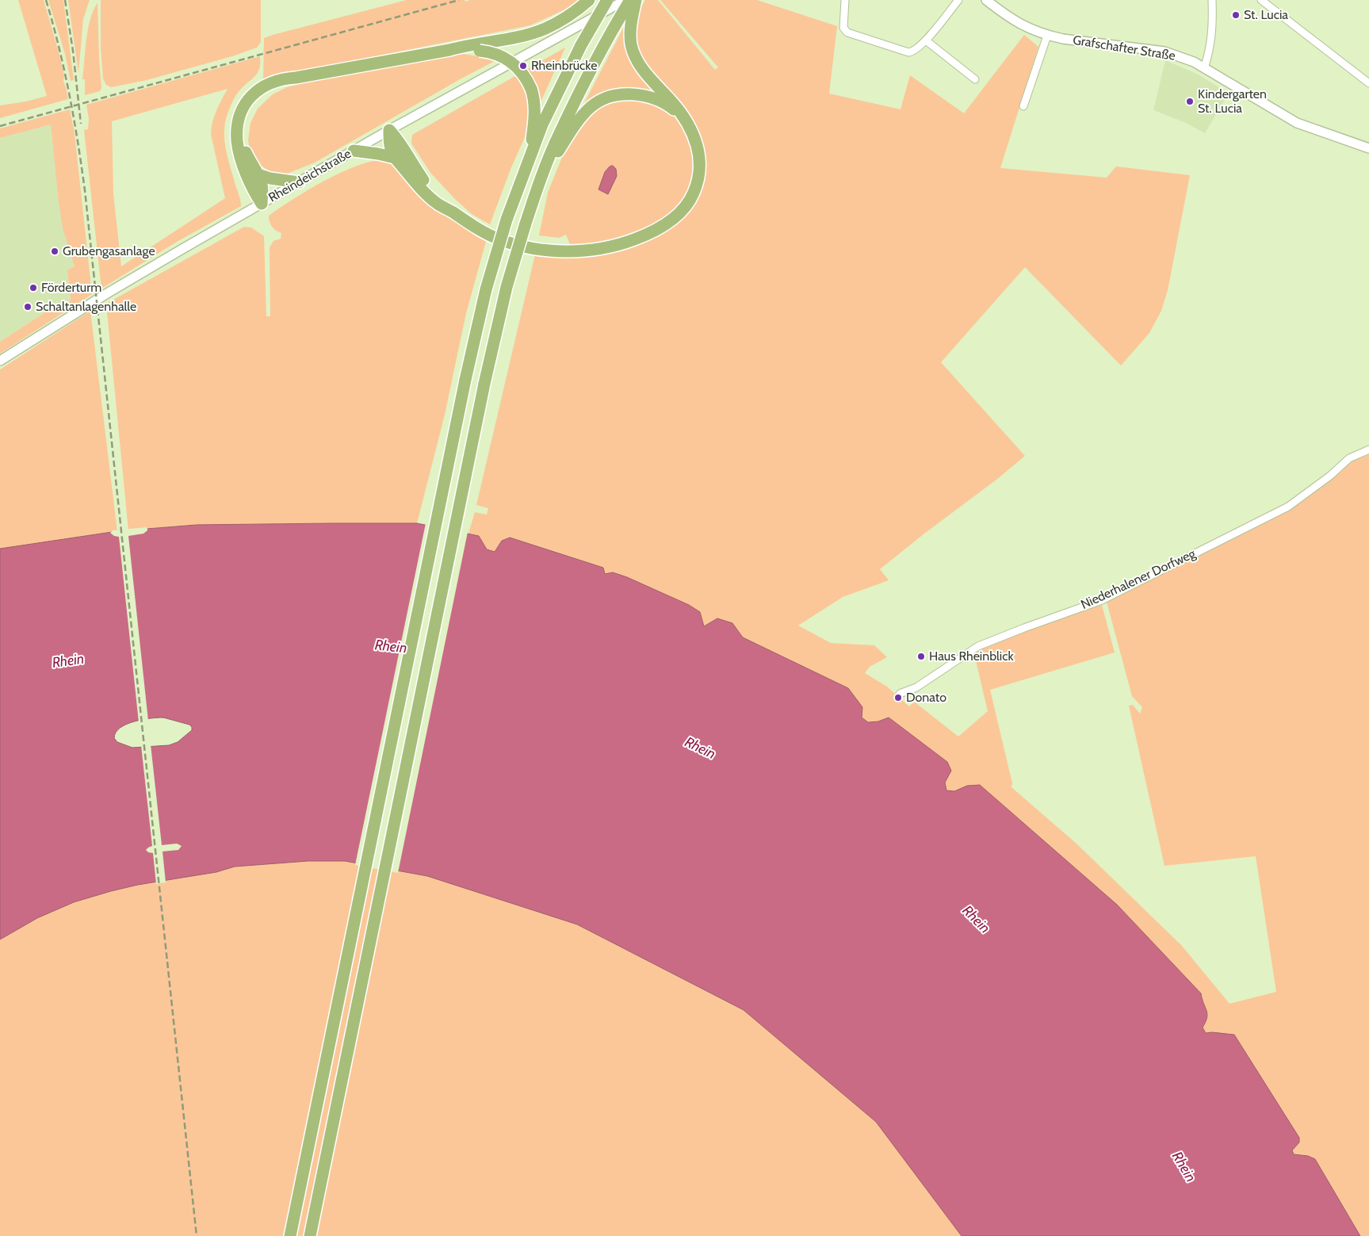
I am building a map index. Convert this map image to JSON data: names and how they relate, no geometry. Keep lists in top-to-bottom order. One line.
{"streets":{"main road":["Grafschafter Straße","Rheindeichstraße"],"street":["Niederhalener Dorfweg"]},"water":["Rhein"],"places":["St. Lucia","Rheinbrücke","Kindergarten St. Lucia","Grubengasanlage","Förderturm","Schaltanlagenhalle","Haus Rheinblick","Donato"]}
